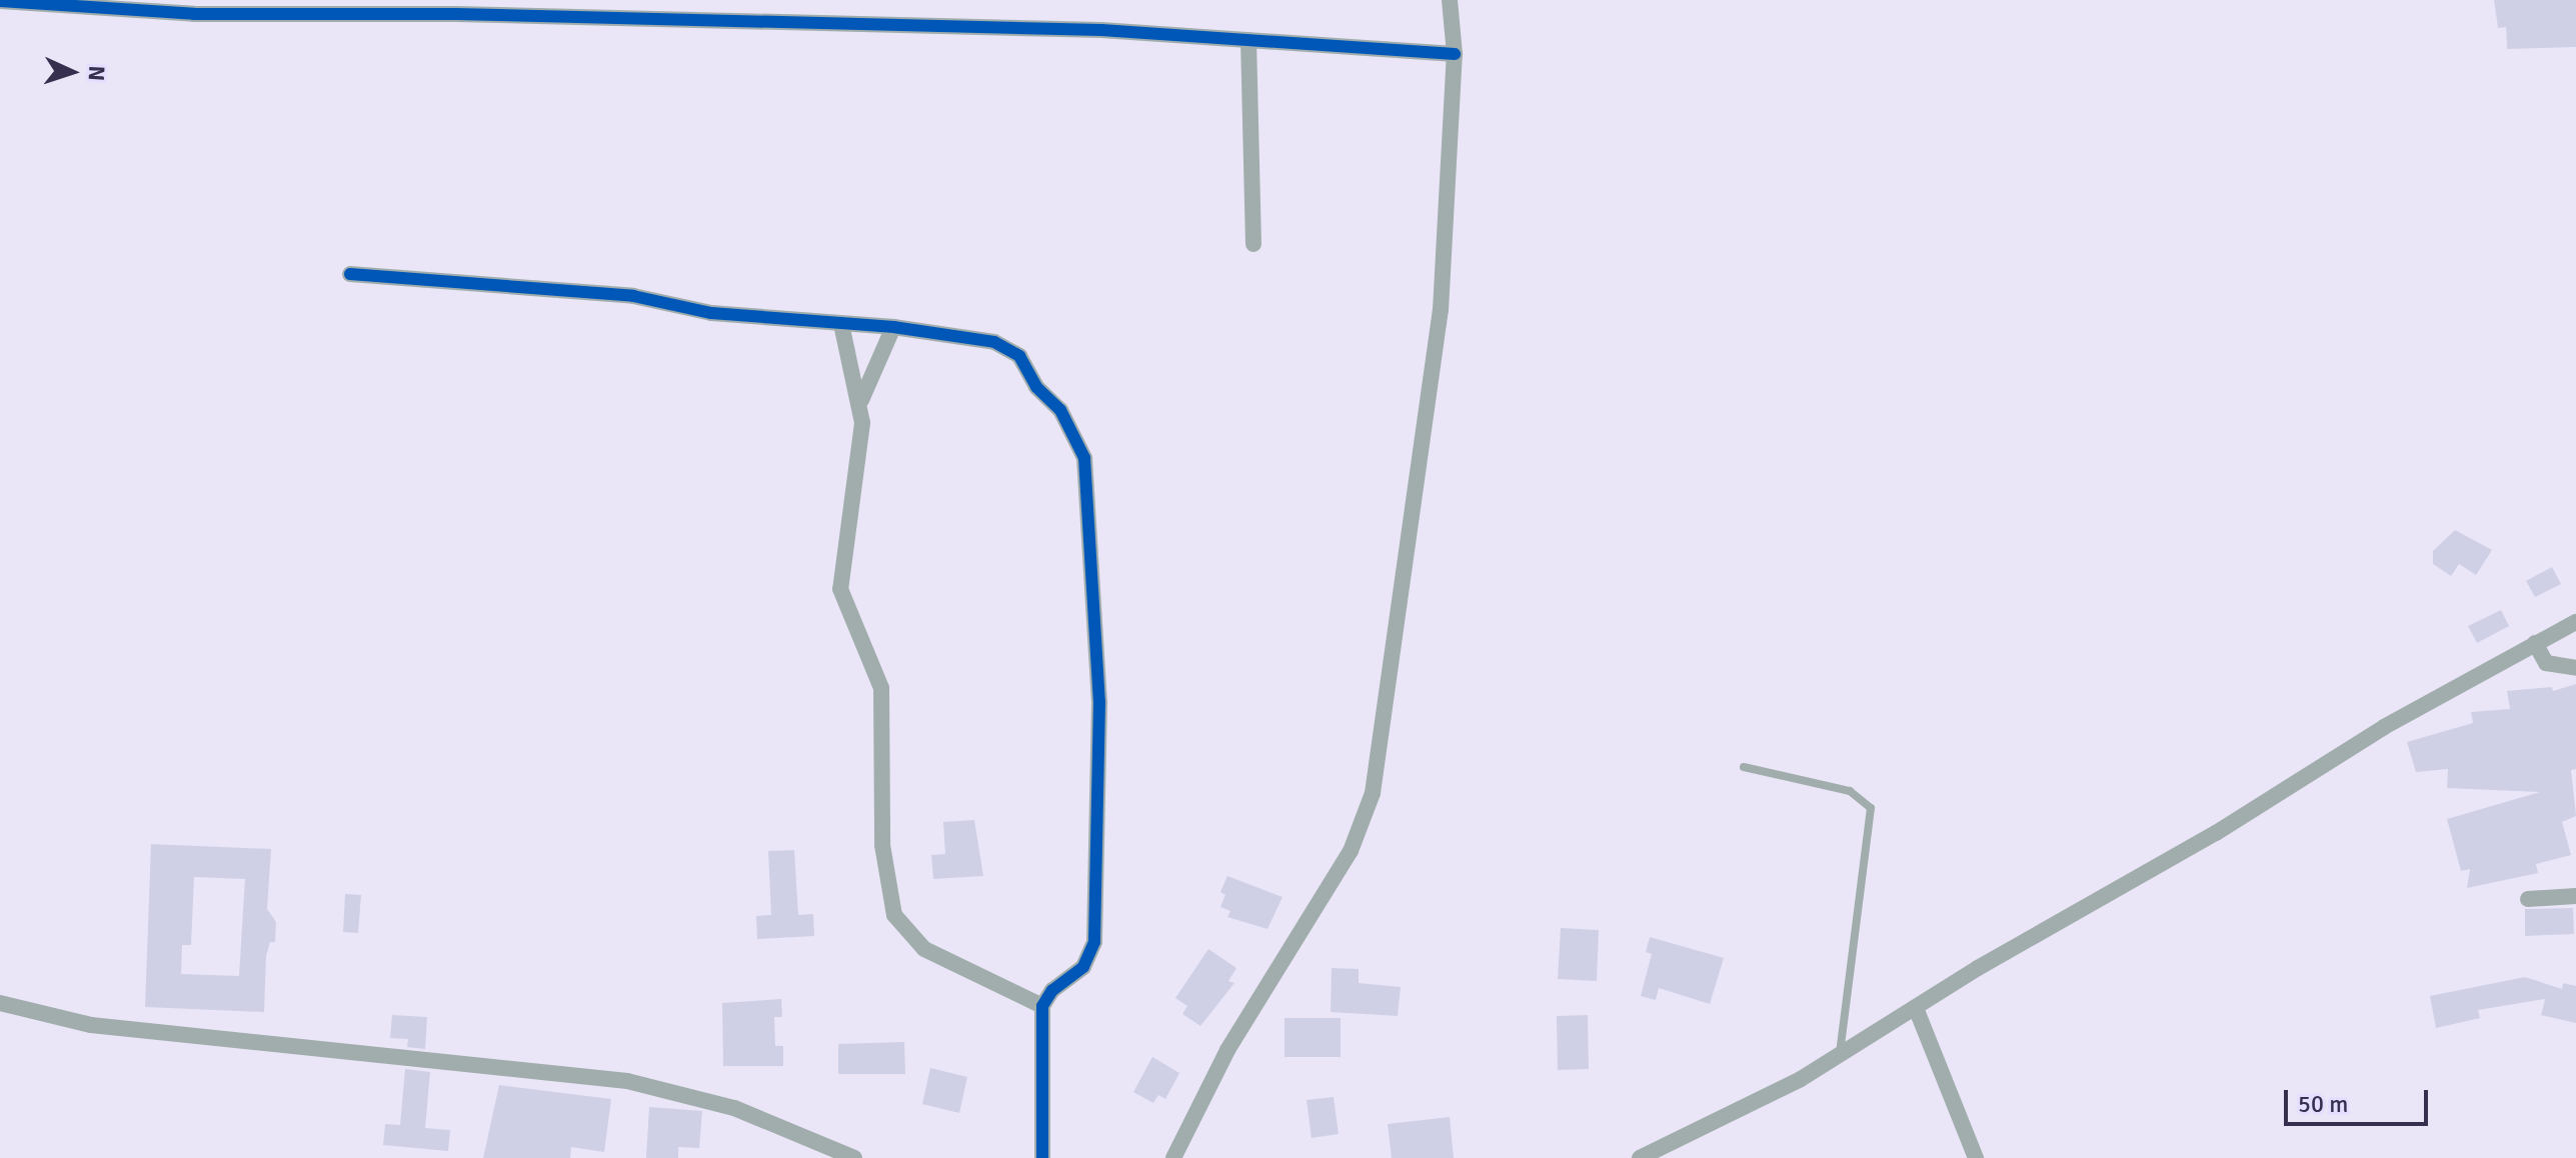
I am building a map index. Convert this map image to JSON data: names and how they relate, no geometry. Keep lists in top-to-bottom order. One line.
{"scale_bar":"50 m","north":"right"}
